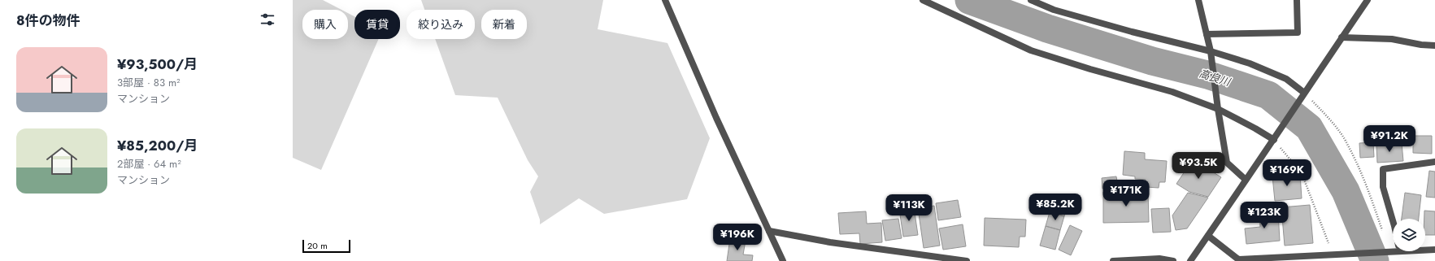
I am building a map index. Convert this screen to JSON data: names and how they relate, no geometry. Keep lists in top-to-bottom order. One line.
{"water":["高良川"],"scale_bar":"20 m","page":{"heading":"8件の物件","chip":["購入","賃貸","絞り込み","新着"],"list":[{"name":"¥93,500/月","note":"3部屋 · 83 m² · マンション"},{"name":"¥85,200/月","note":"2部屋 · 64 m² · マンション"}],"price":["¥91.2K","¥93.5K","¥169K","¥171K","¥85.2K","¥113K","¥123K","¥196K"],"scale":"20 m"}}
